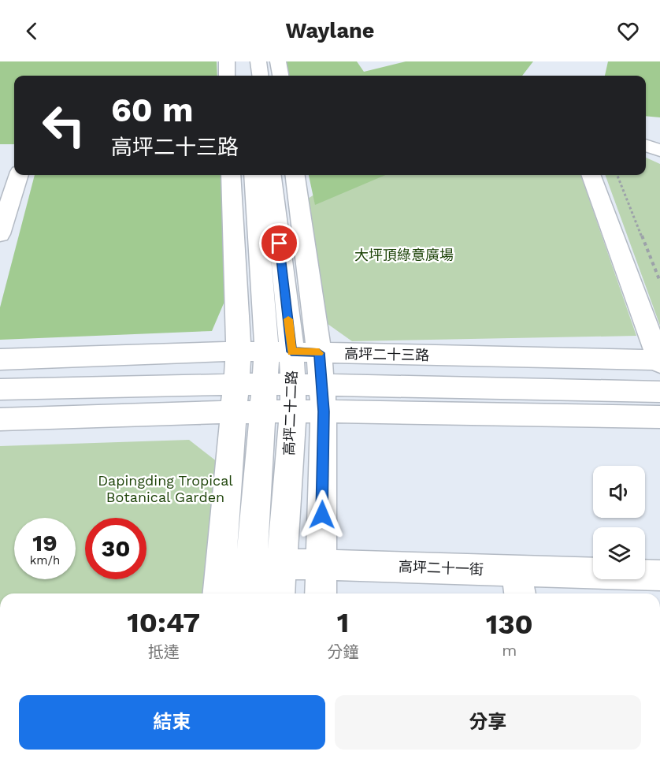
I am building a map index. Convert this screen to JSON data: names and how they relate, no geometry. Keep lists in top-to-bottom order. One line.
{"streets":{"street":["高坪二十三路","高坪二十二路","高坪二十一街"]},"crossings":[["高坪二十三路","高坪二十二路"],["高坪二十二路","高坪二十一街"]],"parks":["大坪頂綠意廣場","Dapingding Tropical Botanical Garden"],"page":{"header":"Waylane","turn":["60 m","高坪二十三路"],"speed":"19 km/h","limit":"30","eta":["10:47","抵達","1","分鐘","130","m"],"buttons":["結束","分享"]}}
